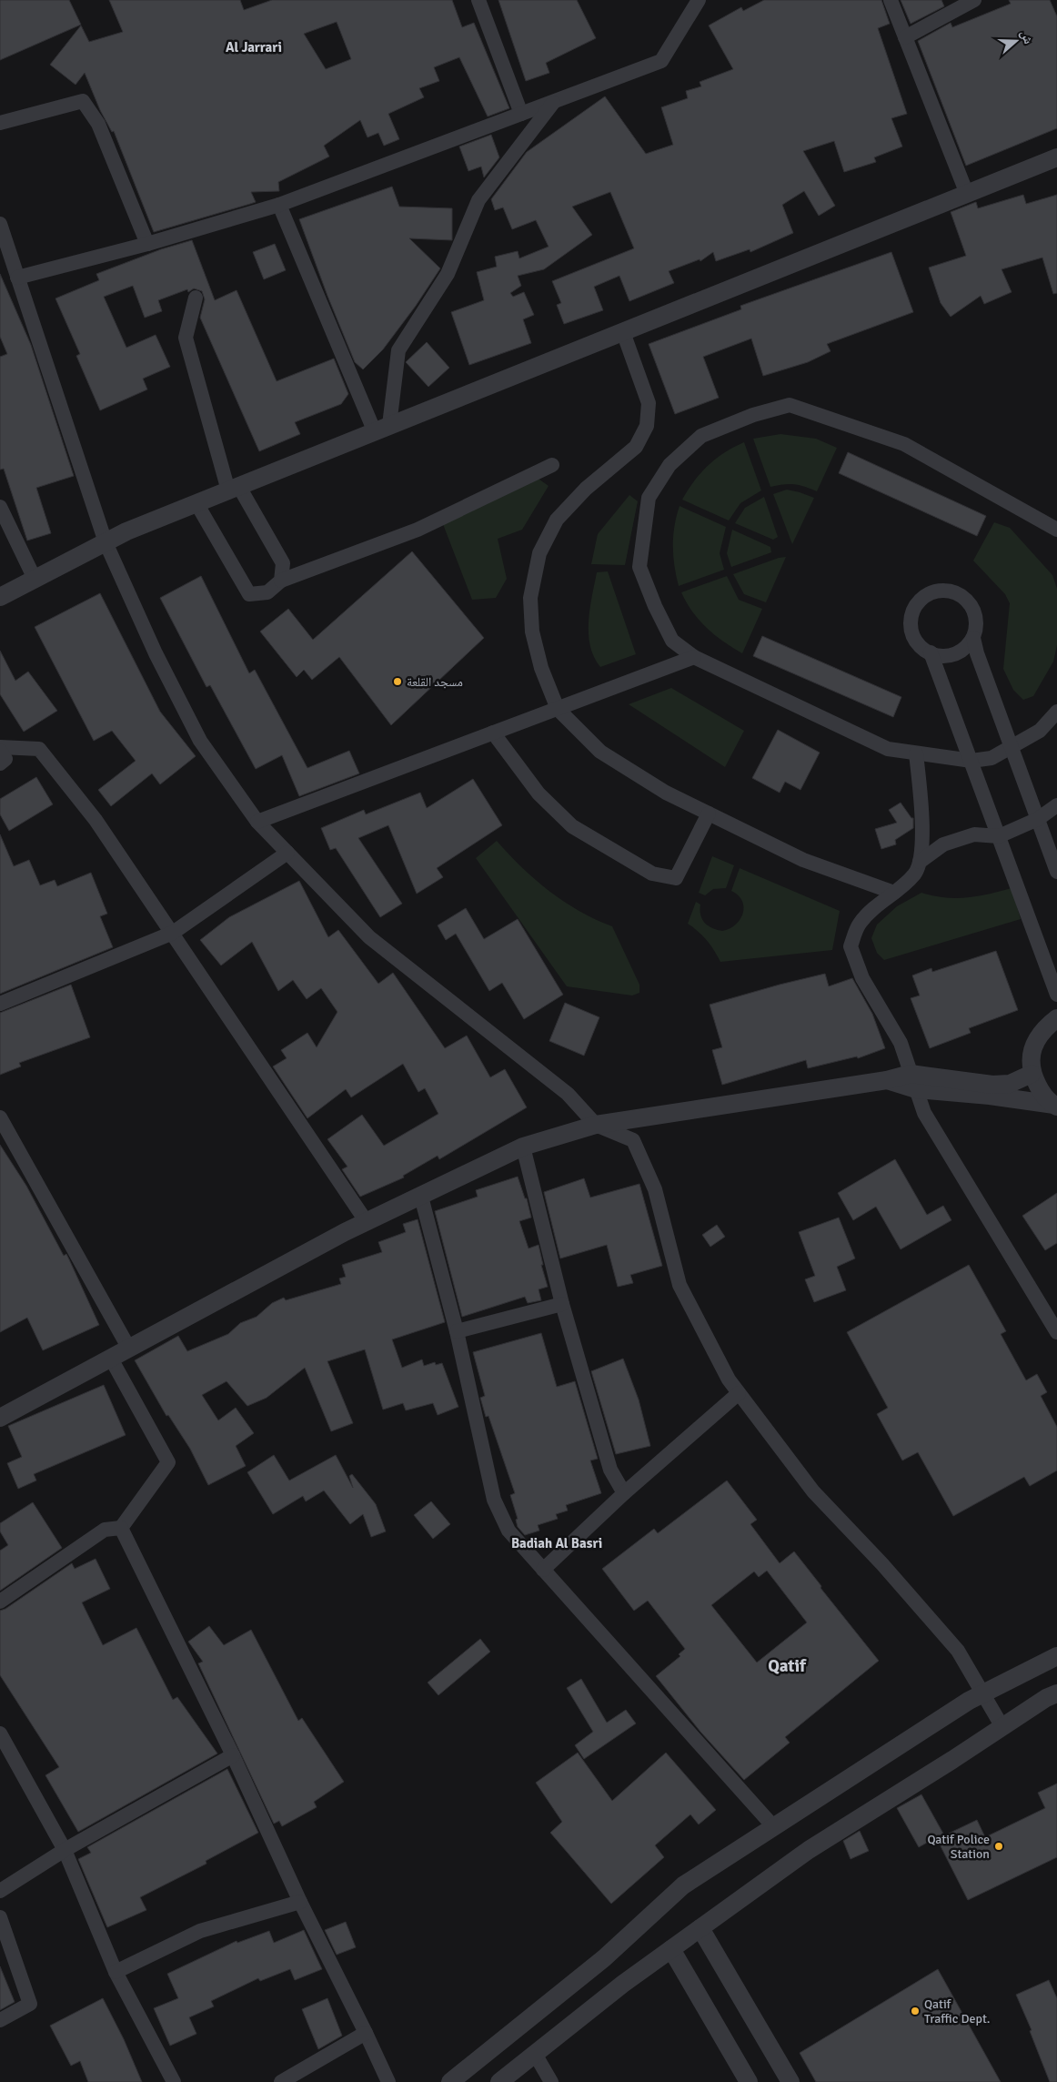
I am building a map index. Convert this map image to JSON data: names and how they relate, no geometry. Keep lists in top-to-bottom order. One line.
{"districts":["Al Jarrari","Badiah Al Basri","Qatif"],"places":["مسجد القلعة","Qatif Police Station","Qatif Traffic Dept."],"north":"right"}
